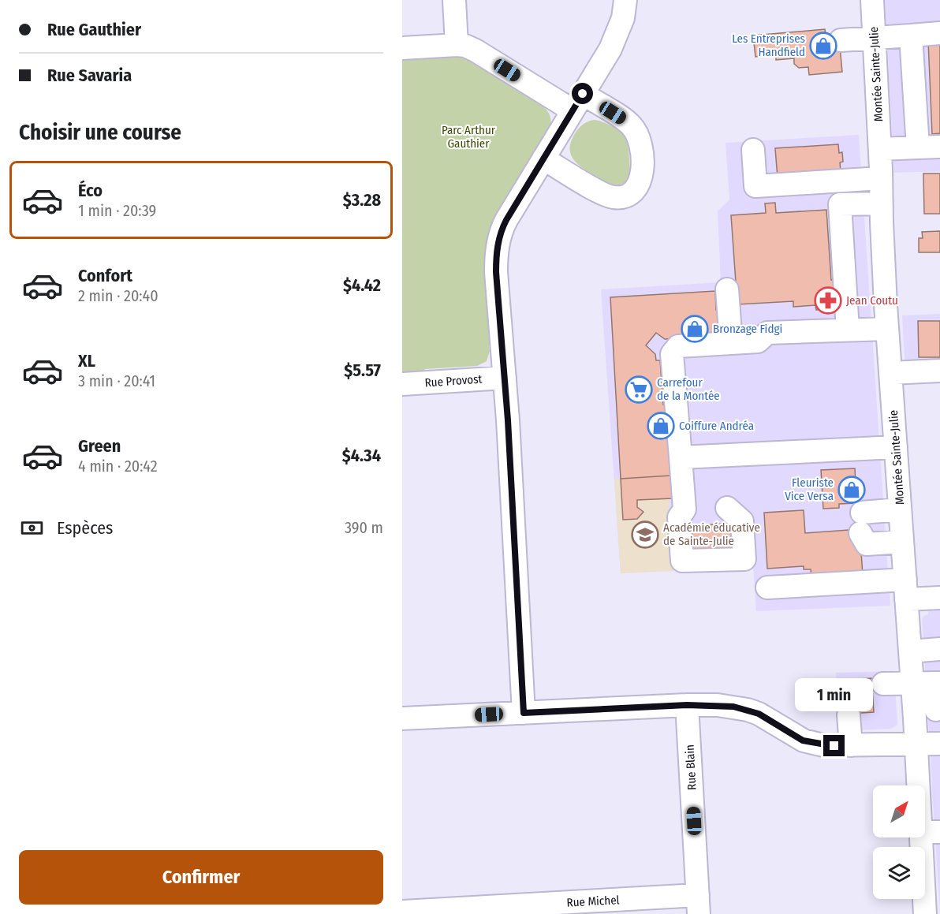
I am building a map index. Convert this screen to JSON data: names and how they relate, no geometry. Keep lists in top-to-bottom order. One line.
{"streets":{"street":["Montée Sainte-Julie","Rue Provost","Rue Blain","Rue Michel"]},"crossings":[["Rue Blain","Rue Michel"]],"parks":["Parc Arthur Gauthier"],"places":{"shop":["Les Entreprises Handfield","Bronzage Fidgi","Coiffure Andréa","Fleuriste Vice Versa"],"pharmacy":["Jean Coutu"],"supermarket":["Carrefour de la Montée"],"school or university":["Académie éducative de Sainte-Julie"]},"north":"top right","page":{"banner":["Rue Gauthier","Rue Savaria"],"heading":"Choisir une course","list":[{"name":"Éco","note":"1 min · 20:39","value":"$3.28"},{"name":"Confort","note":"2 min · 20:40","value":"$4.42"},{"name":"XL","note":"3 min · 20:41","value":"$5.57"},{"name":"Green","note":"4 min · 20:42","value":"$4.34"}],"pay":["Espèces","390 m"],"bubble":"1 min","buttons":"Confirmer"}}
